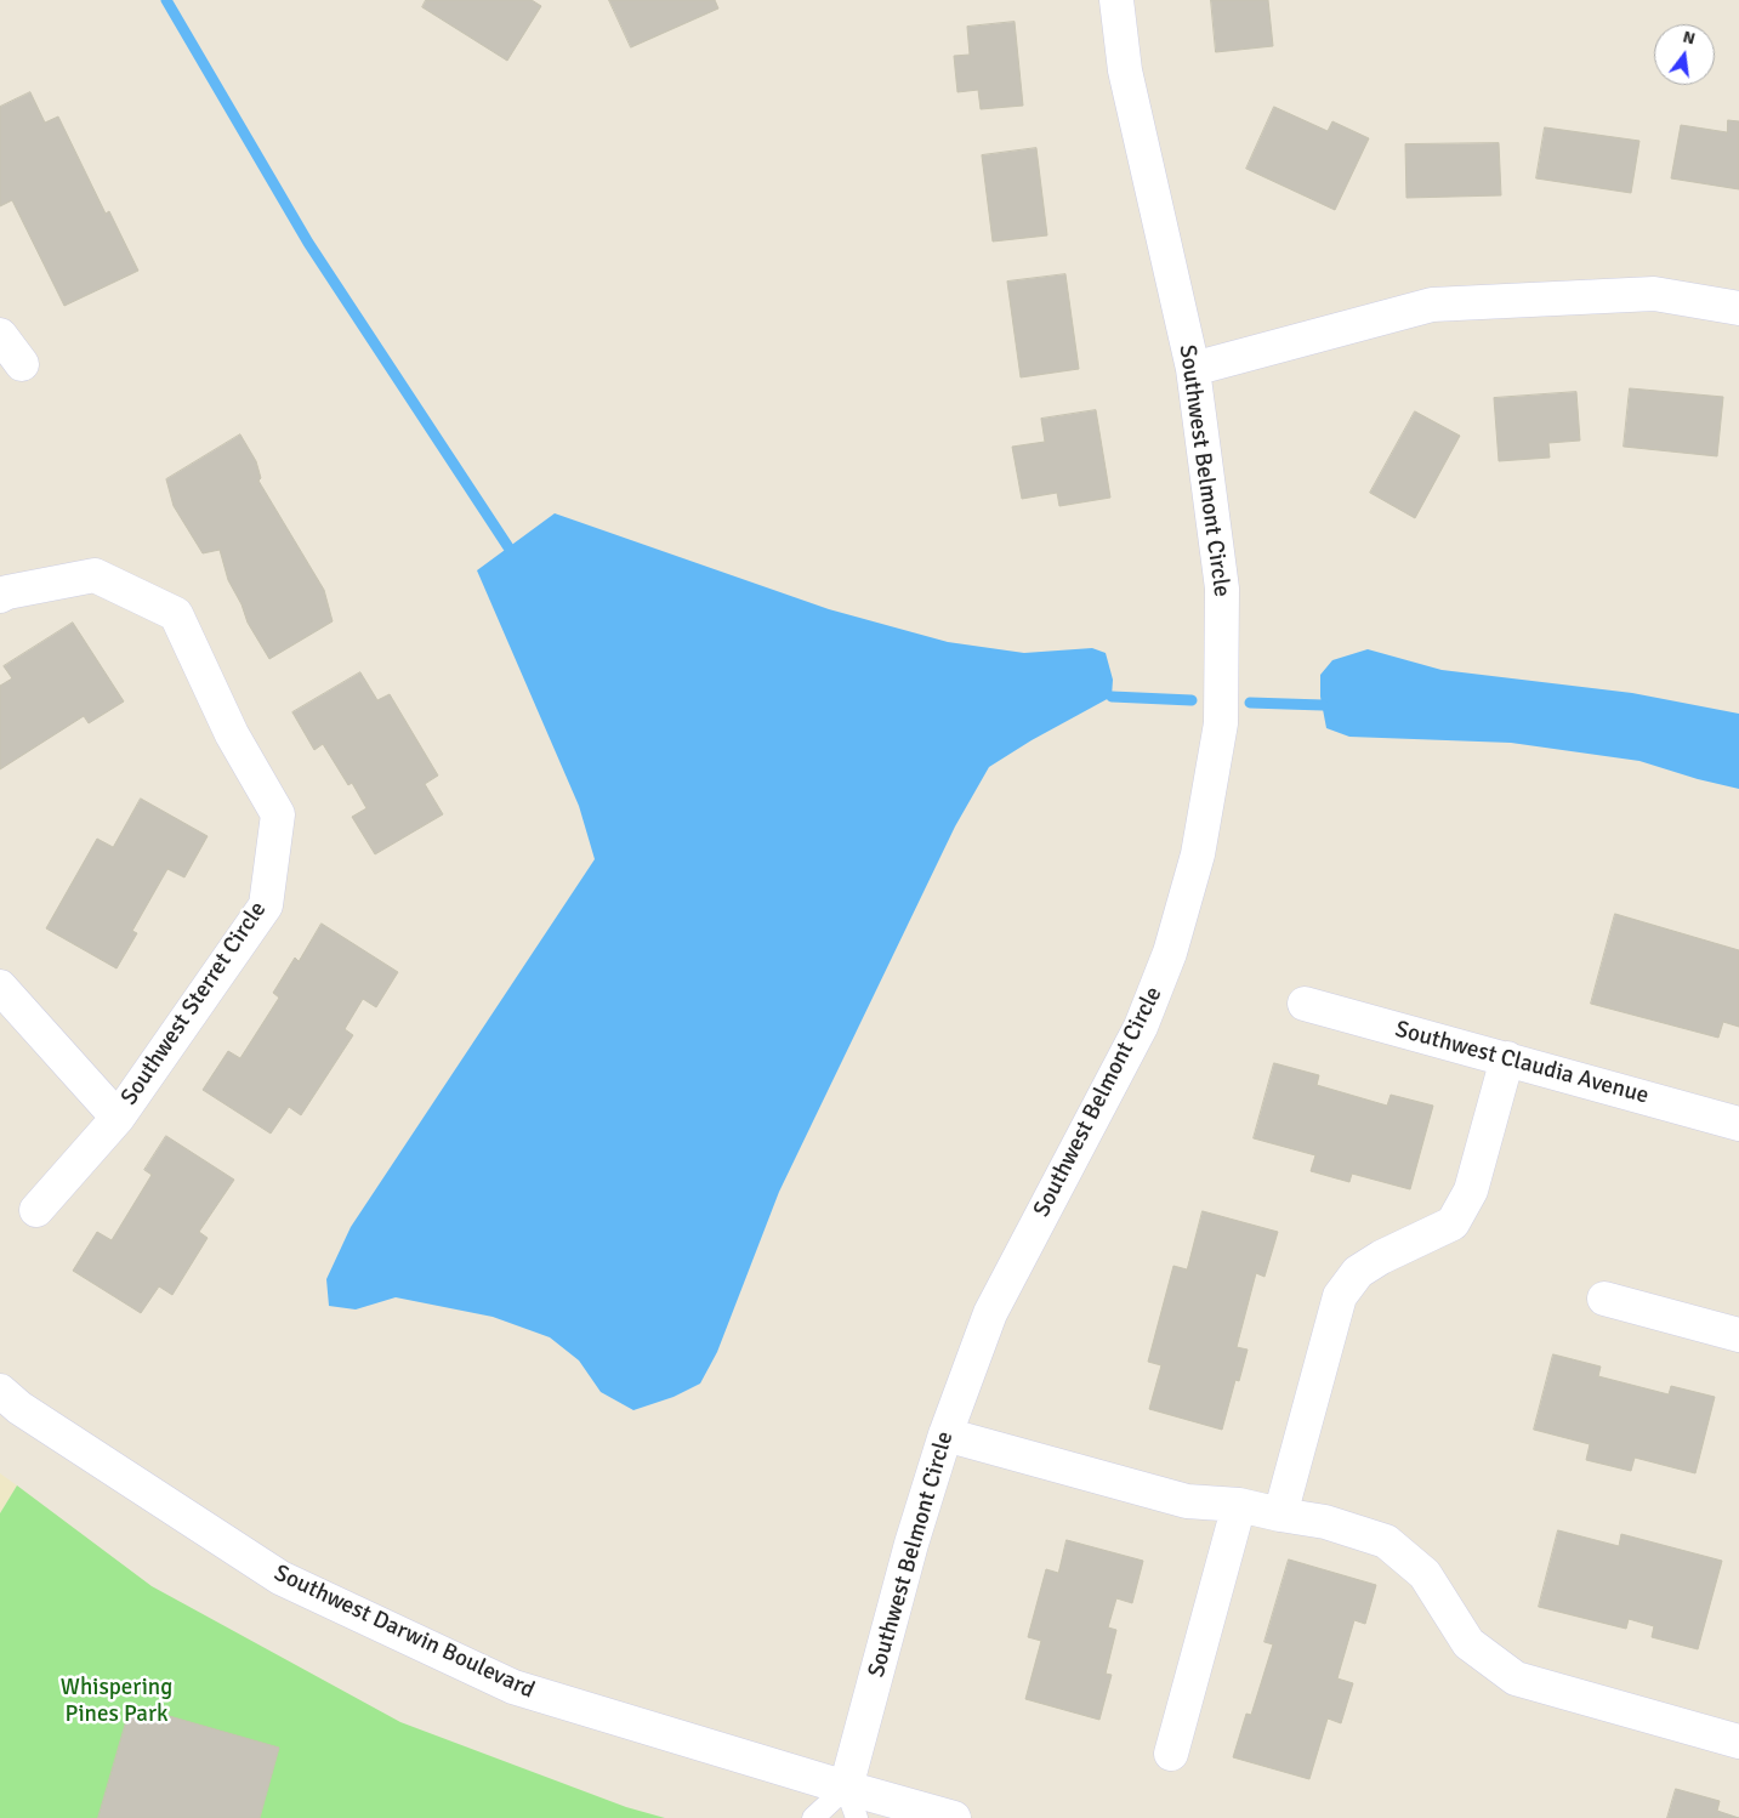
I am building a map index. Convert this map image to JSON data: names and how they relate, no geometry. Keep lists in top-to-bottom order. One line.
{"streets":{"street":["Southwest Belmont Circle","Southwest Sterret Circle","Southwest Claudia Avenue","Southwest Darwin Boulevard"]},"crossings":[["Southwest Belmont Circle","Southwest Darwin Boulevard"]],"parks":["Whispering Pines Park"],"north":"top"}
